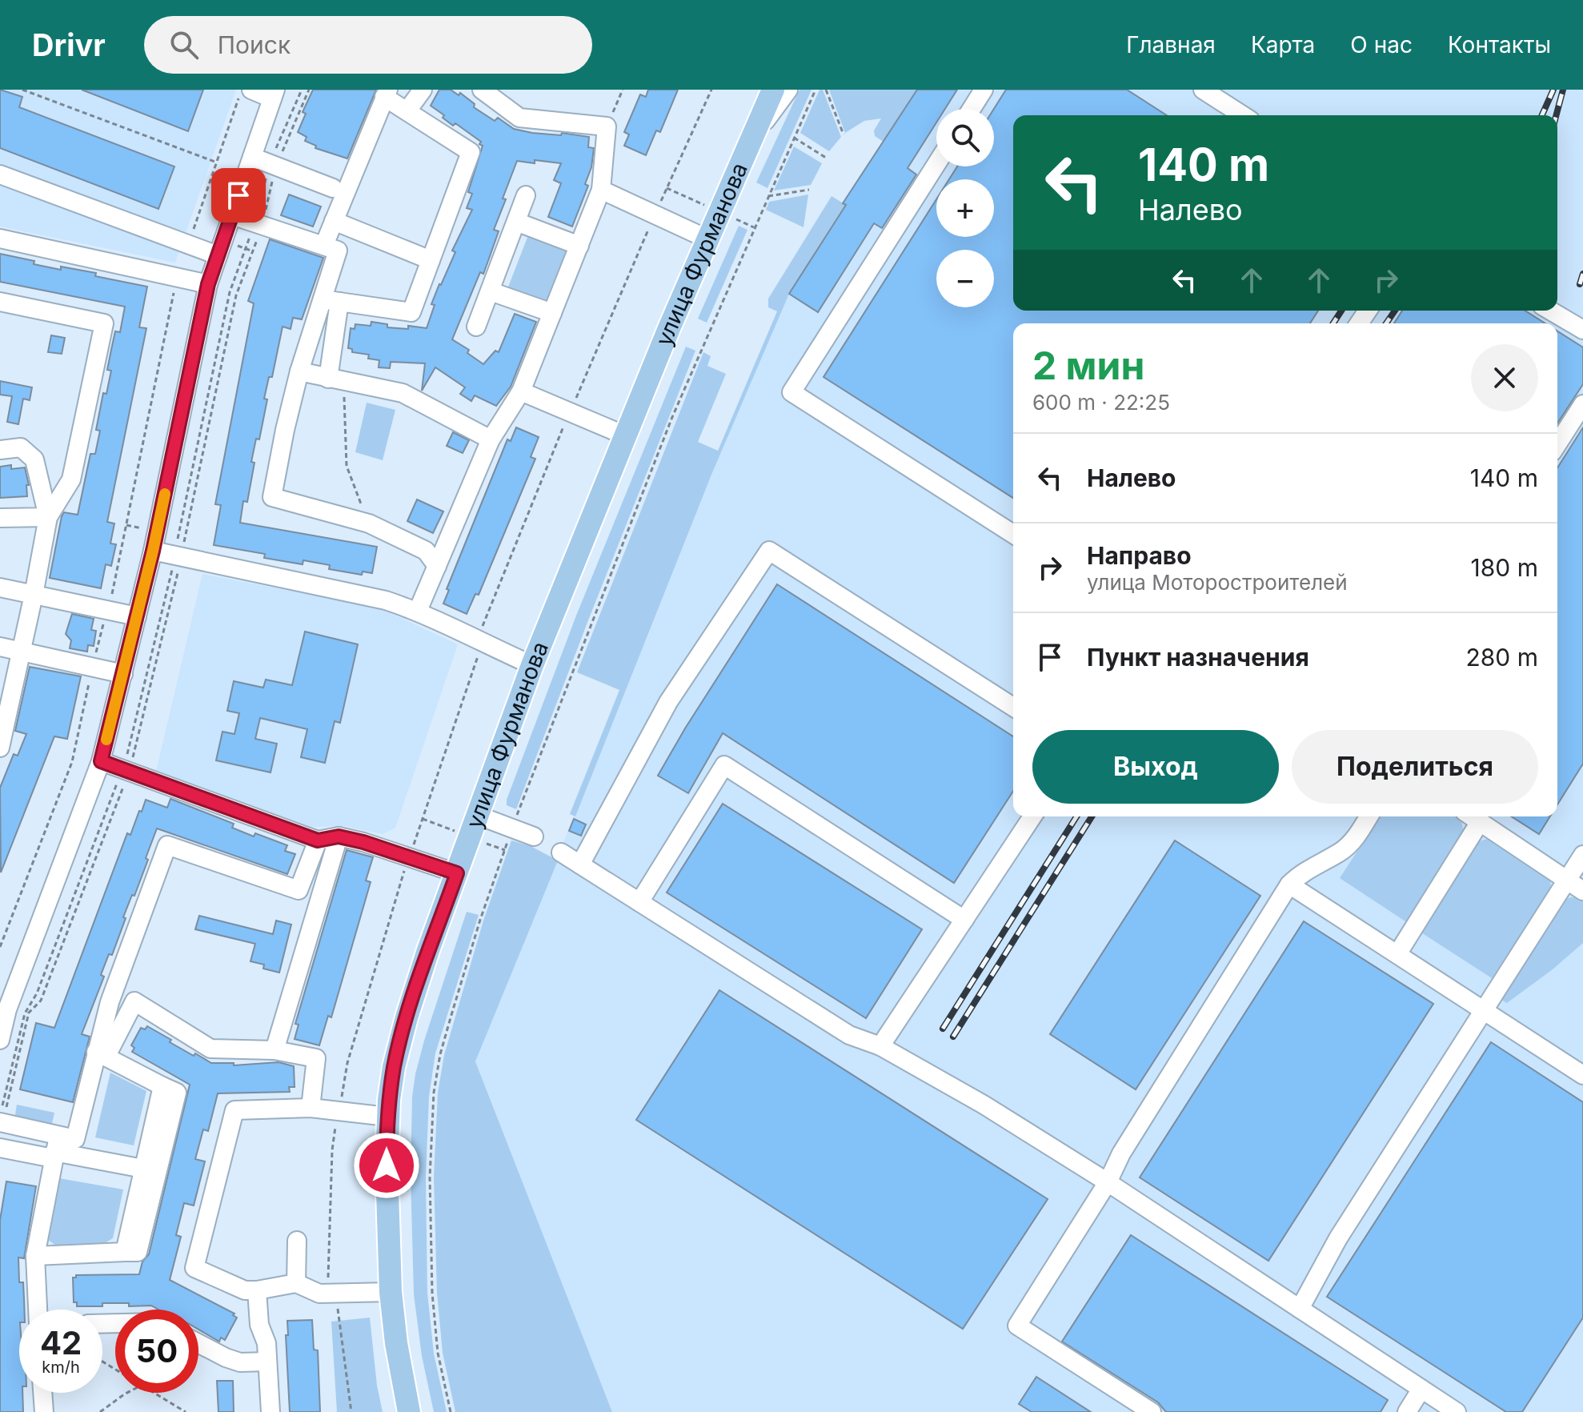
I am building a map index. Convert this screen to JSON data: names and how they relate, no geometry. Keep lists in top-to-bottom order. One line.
{"streets":{"main road":["улица Фурманова"]},"page":{"header":"Drivr","search":"Поиск","nav":["Главная","Карта","О нас","Контакты"],"map_buttons":["+","−"],"turn":["140 m","Налево"],"heading":["2 мин","600 m · 22:25"],"list":[{"name":"Налево","value":"140 m"},{"name":"Направо","note":"улица Моторостроителей","value":"180 m"},{"name":"Пункт назначения","value":"280 m"}],"buttons":["Выход","Поделиться"],"speed":"42 km/h","limit":"50"}}
